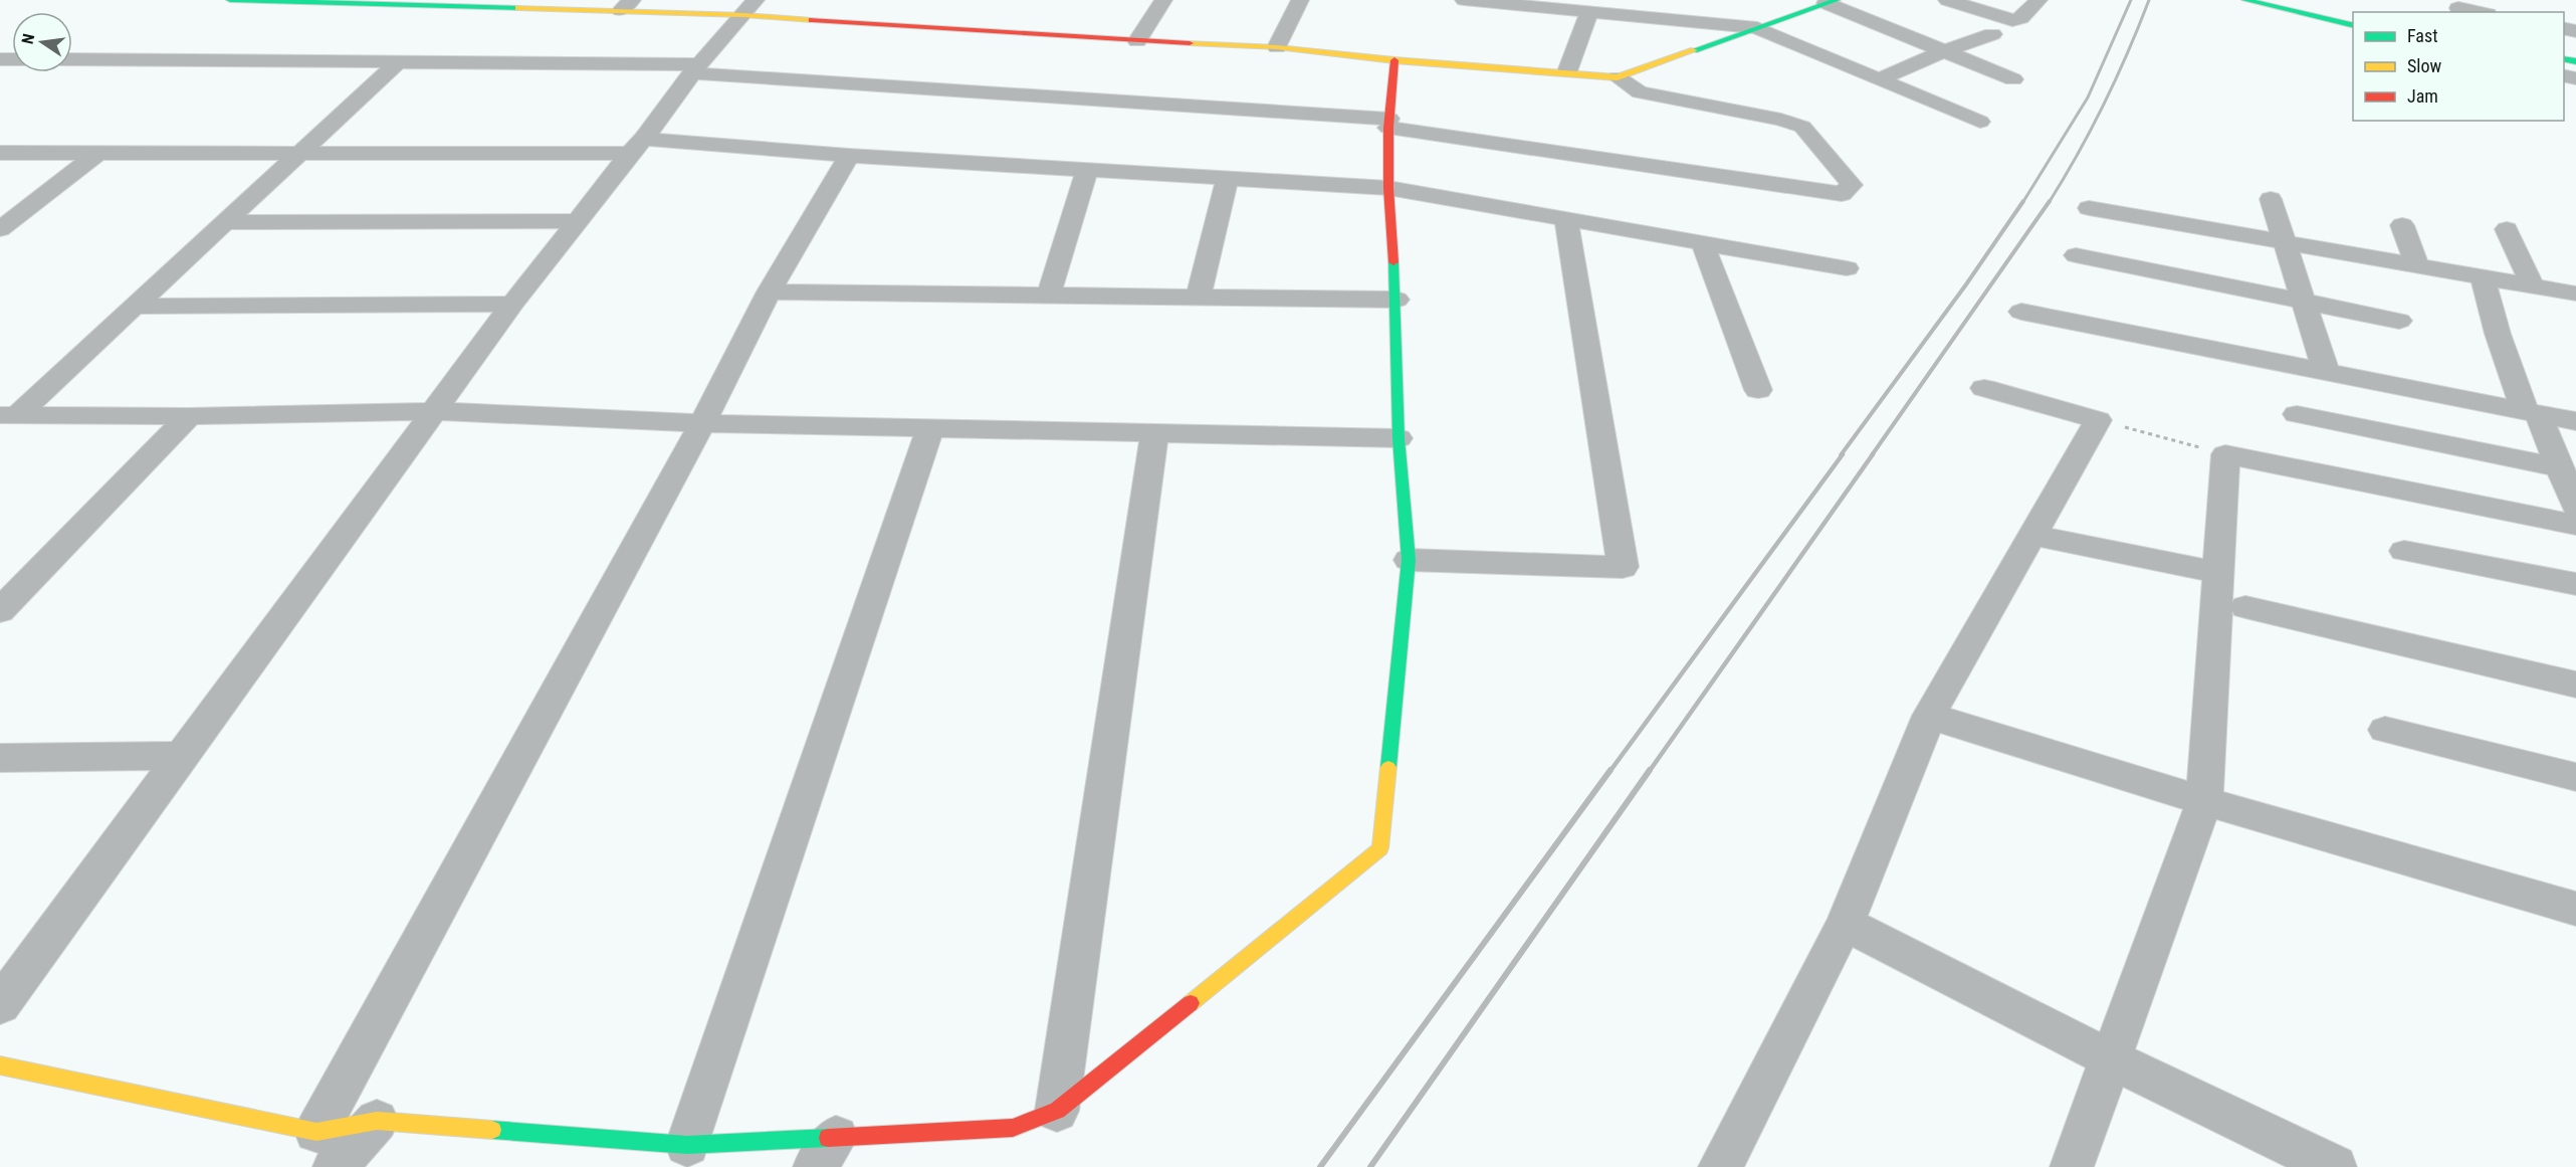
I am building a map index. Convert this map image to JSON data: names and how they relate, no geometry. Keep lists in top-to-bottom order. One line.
{"legend":["Fast","Slow","Jam"],"north":"left"}
